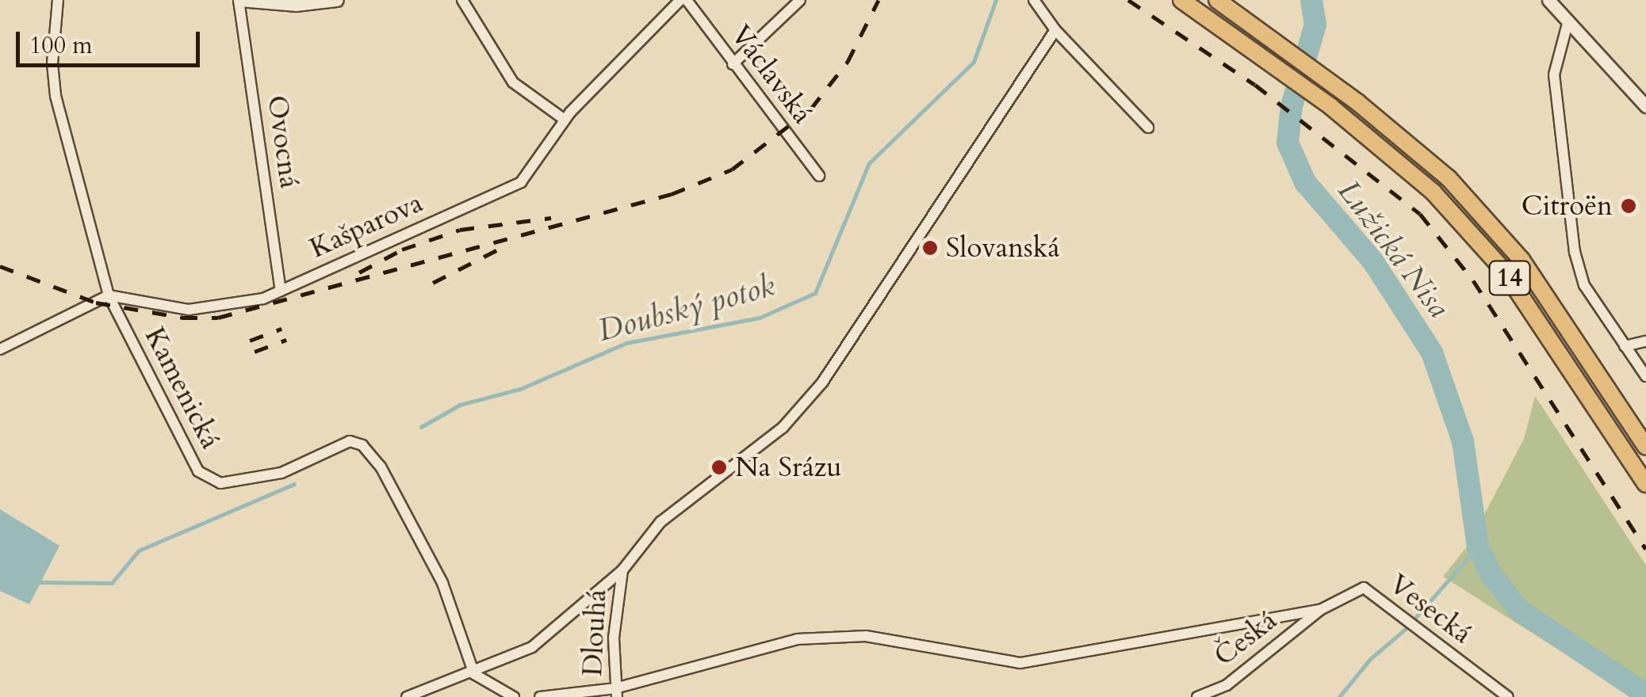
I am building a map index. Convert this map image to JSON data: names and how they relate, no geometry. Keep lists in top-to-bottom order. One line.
{"streets":{"highway":["14"],"street":["Václavská","Ovocná","Kašparova","Kamenická","Vesecká","Dlouhá","Česká"]},"crossings":[["Ovocná","Kašparova"],["Kašparova","Kamenická"],["Vesecká","Česká"]],"water":["Lužická Nisa","Doubský potok"],"places":["Citroën","Slovanská","Na Srázu"],"scale_bar":"100 m"}
